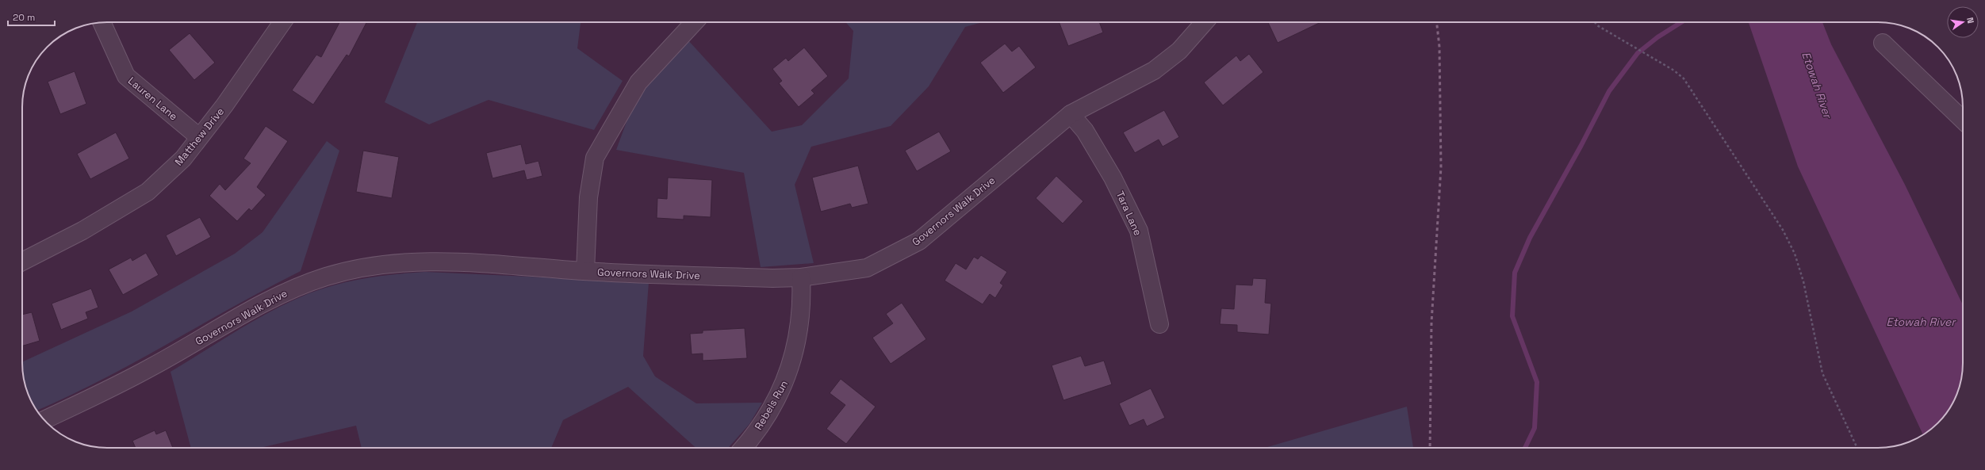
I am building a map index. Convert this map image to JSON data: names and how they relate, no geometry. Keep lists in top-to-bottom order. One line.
{"streets":{"street":["Lauren Lane","Matthew Drive","Governors Walk Drive","Tara Lane","Rebels Run"]},"crossings":[["Lauren Lane","Matthew Drive"],["Governors Walk Drive","Tara Lane"],["Governors Walk Drive","Rebels Run"]],"water":["Etowah River"],"scale_bar":"20 m","north":"right"}
